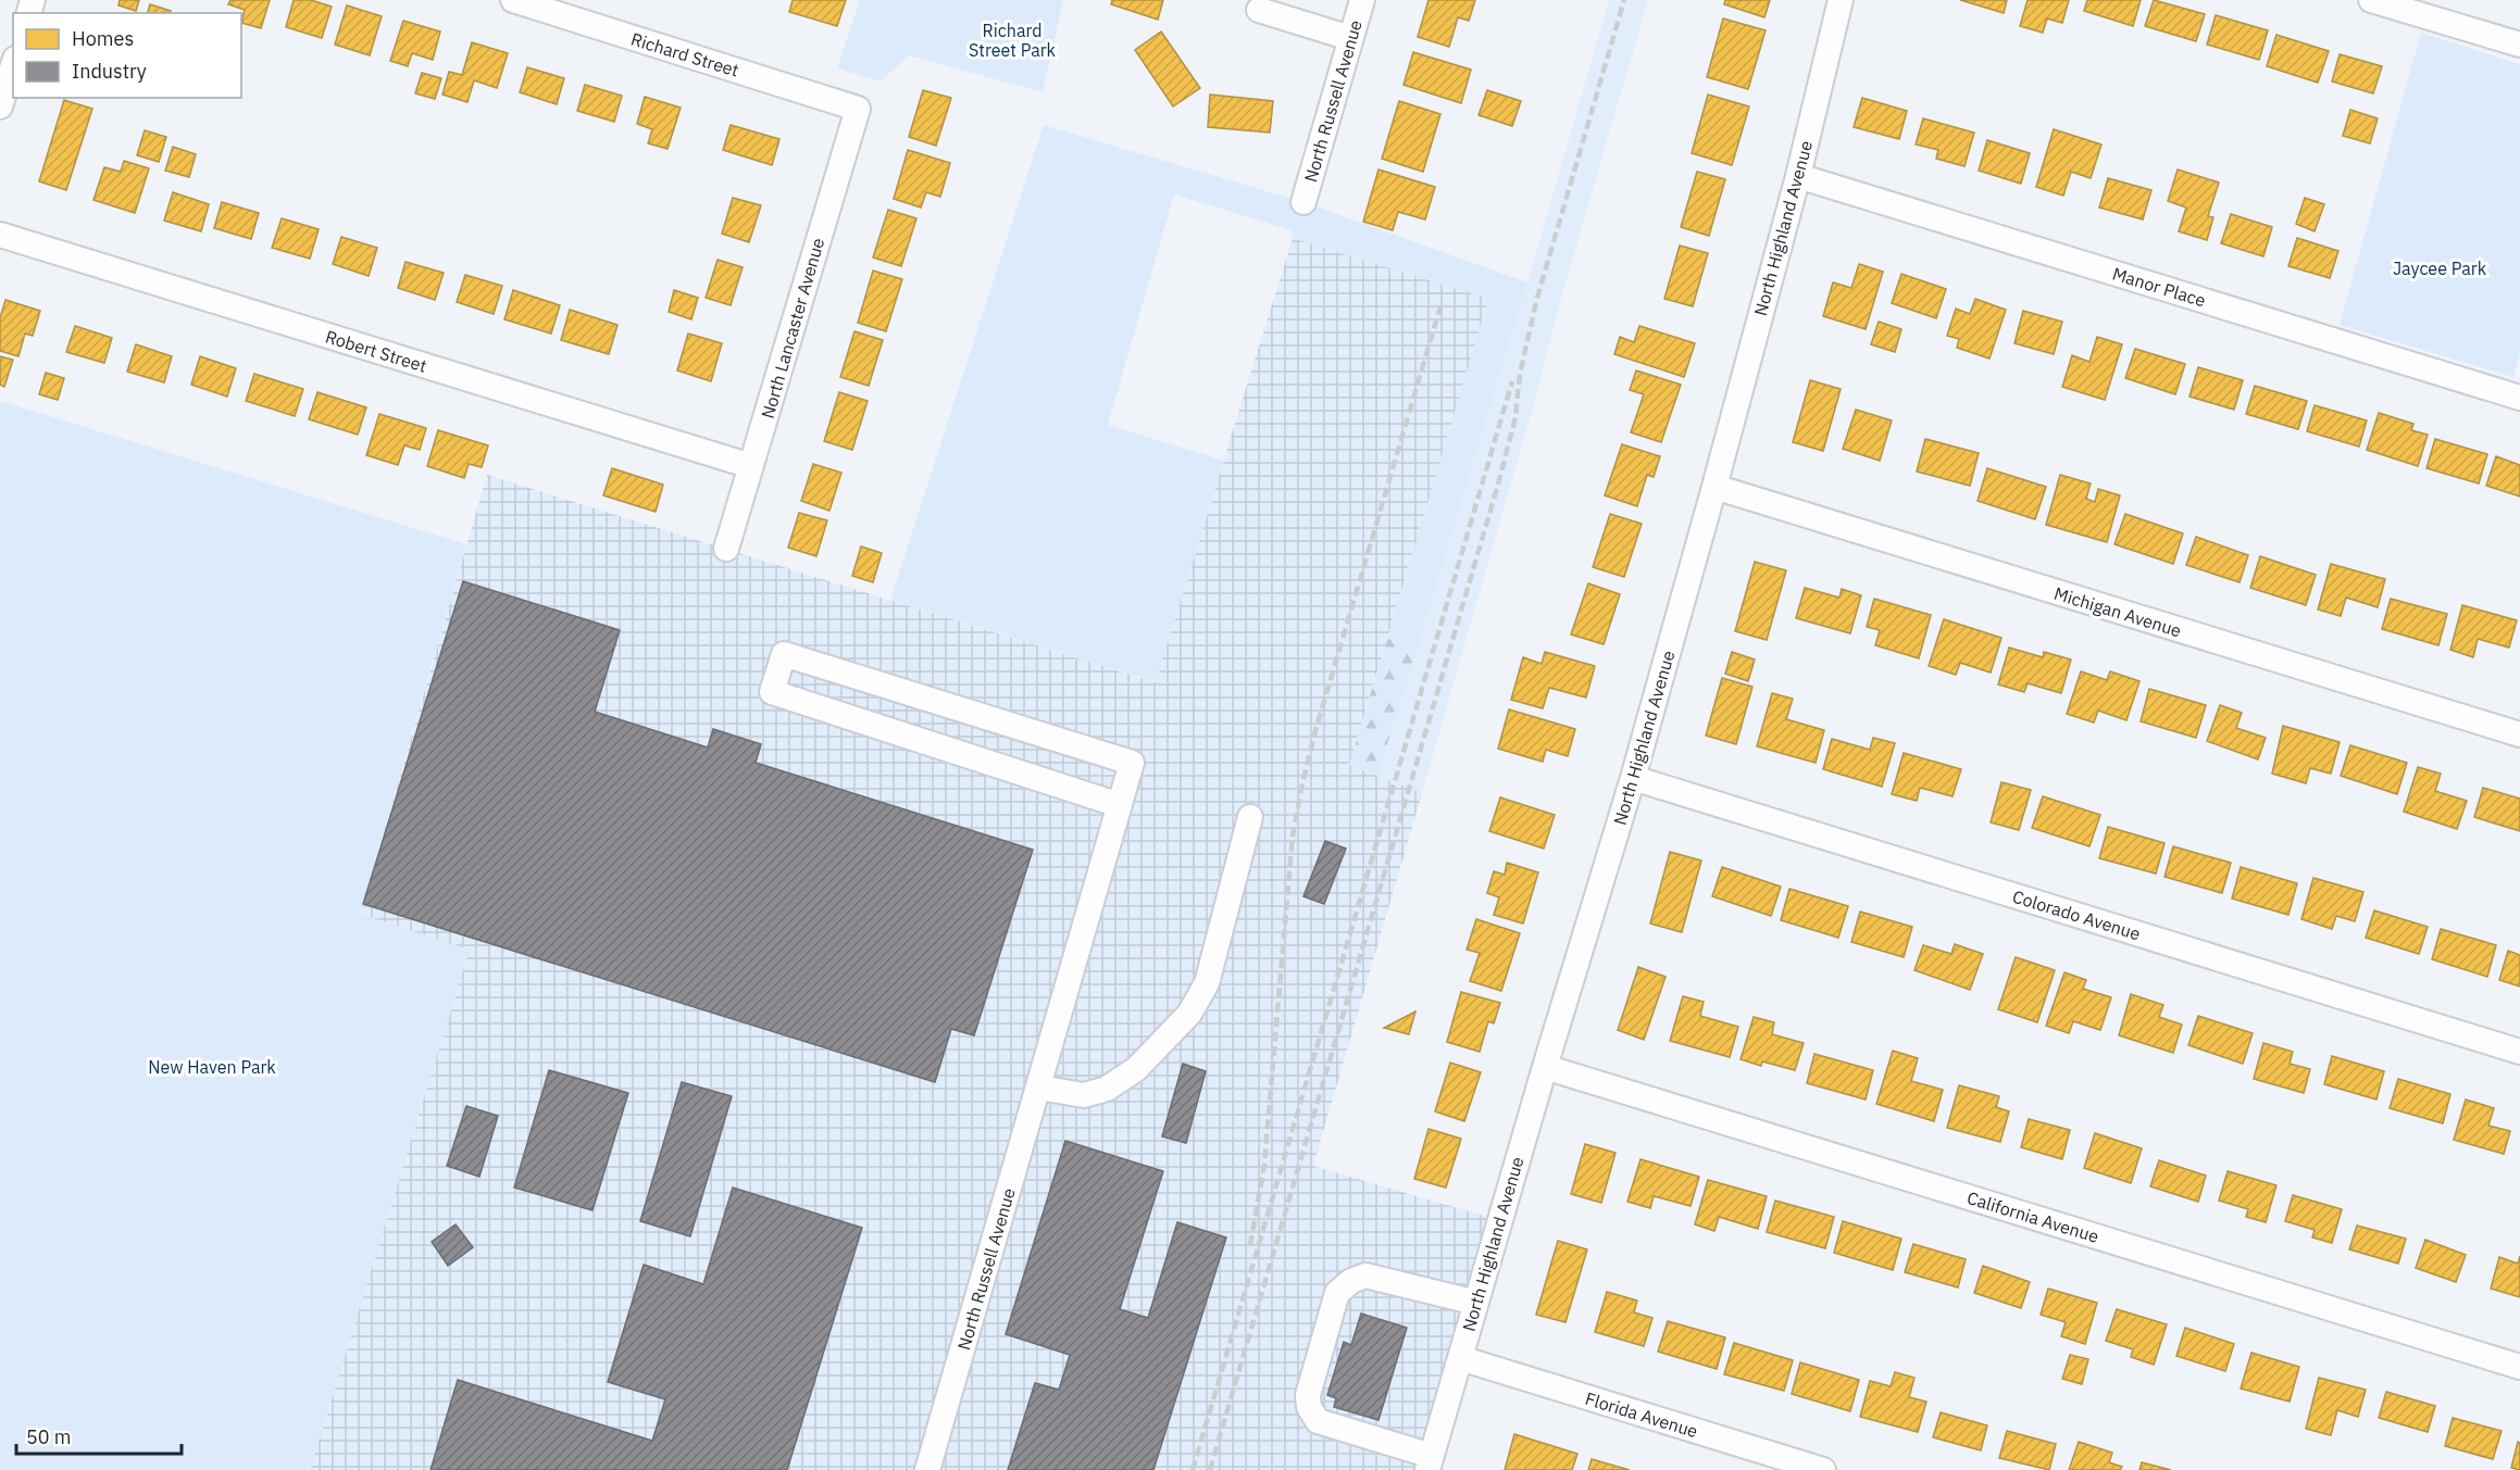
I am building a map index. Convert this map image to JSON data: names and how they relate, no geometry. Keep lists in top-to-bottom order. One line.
{"streets":{"street":["Richard Street","North Russell Avenue","North Highland Avenue","Manor Place","North Lancaster Avenue","Robert Street","Michigan Avenue","Colorado Avenue","California Avenue","Florida Avenue"]},"crossings":[["Richard Street","North Lancaster Avenue"],["North Highland Avenue","Manor Place"],["North Highland Avenue","Michigan Avenue"],["North Highland Avenue","Colorado Avenue"],["North Highland Avenue","California Avenue"],["North Highland Avenue","Florida Avenue"],["North Lancaster Avenue","Robert Street"]],"parks":["Richard Street Park","Jaycee Park","New Haven Park"],"legend":["Homes","Industry"],"scale_bar":"50 m"}
